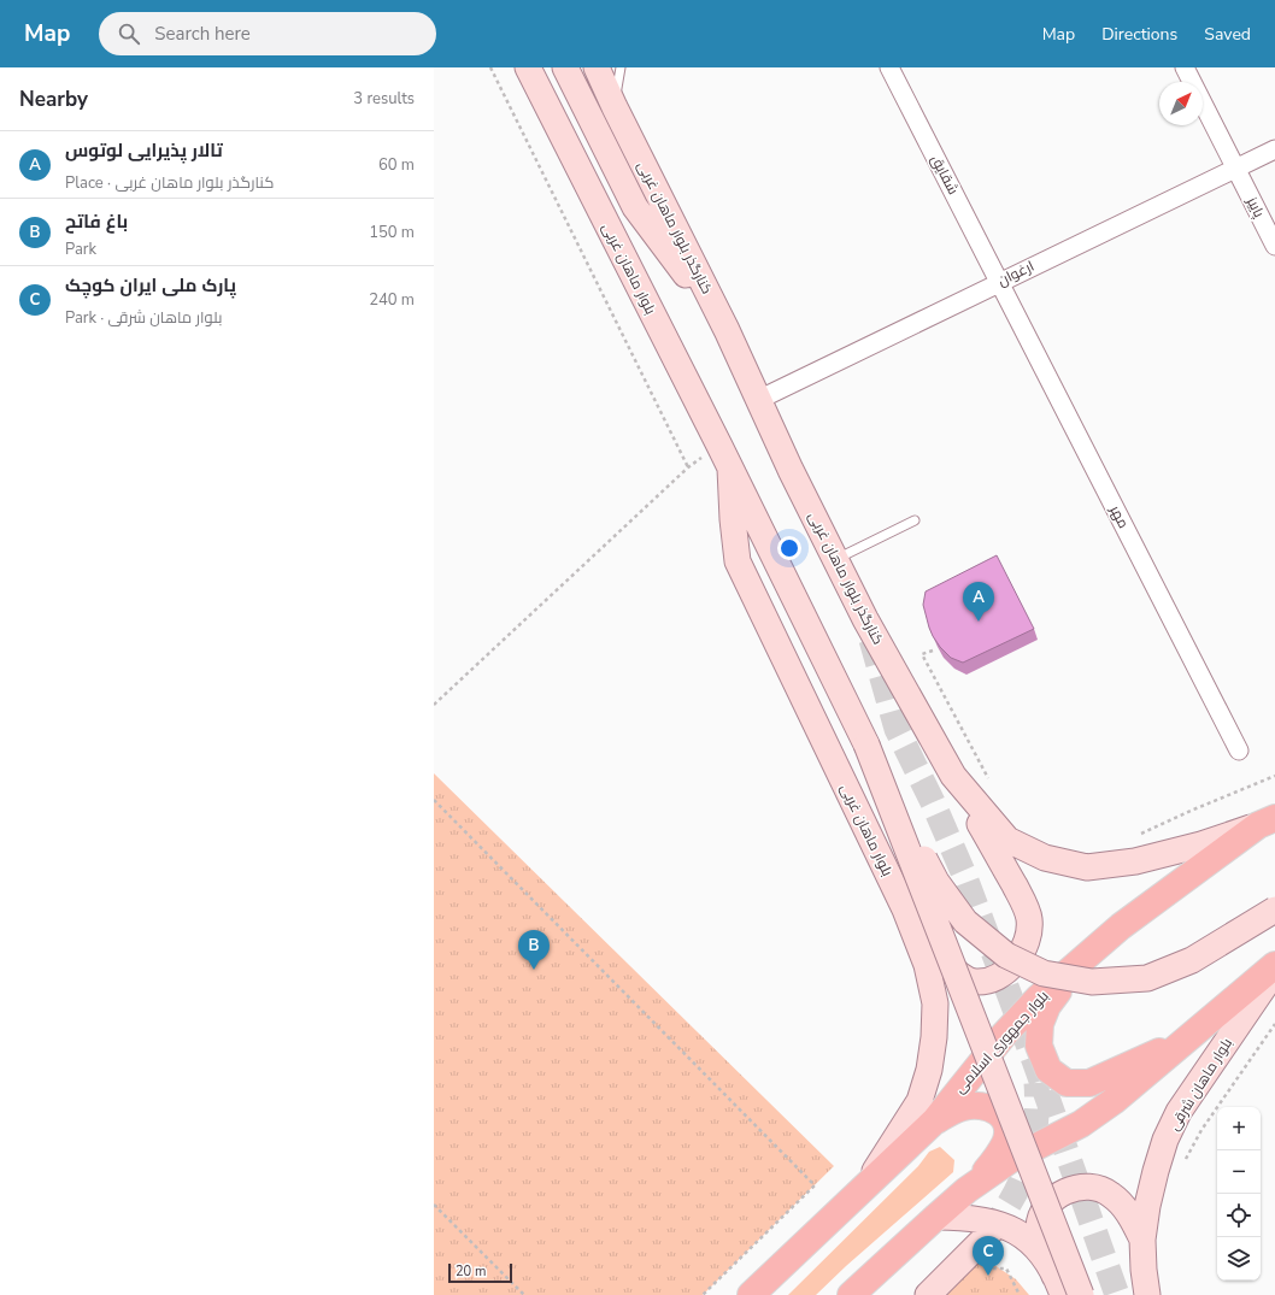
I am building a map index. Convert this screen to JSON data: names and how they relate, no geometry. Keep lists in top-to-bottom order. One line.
{"streets":{"main road":["کنارگذر بلوار ماهان غربی","بلوار ماهان غربی","بلوار جمهوری اسلامی","بلوار ماهان شرقی"],"street":["شقایق","پاییز","ارغوان","مهر"]},"crossings":[["شقایق","ارغوان"],["شقایق","مهر"],["پاییز","ارغوان"],["کنارگذر بلوار ماهان غربی","ارغوان"],["کنارگذر بلوار ماهان غربی","بلوار جمهوری اسلامی"],["بلوار ماهان غربی","بلوار جمهوری اسلامی"],["ارغوان","مهر"]],"scale_bar":"20 m","north":"top right","page":{"header":"Map","search":"Search here","nav":["Map","Directions","Saved"],"heading":["Nearby","3 results"],"list":[{"mark":"A","name":"تالار پذیرایی لوتوس","note":"Place · کنارگذر بلوار ماهان غربی","value":"60 m"},{"mark":"B","name":"باغ فاتح","note":"Park","value":"150 m"},{"mark":"C","name":"پارک ملی ایران کوچک","note":"Park · بلوار ماهان شرقی","value":"240 m"}],"pins":["A","B","C"],"map_buttons":["+","−"],"scale":"20 m"}}
